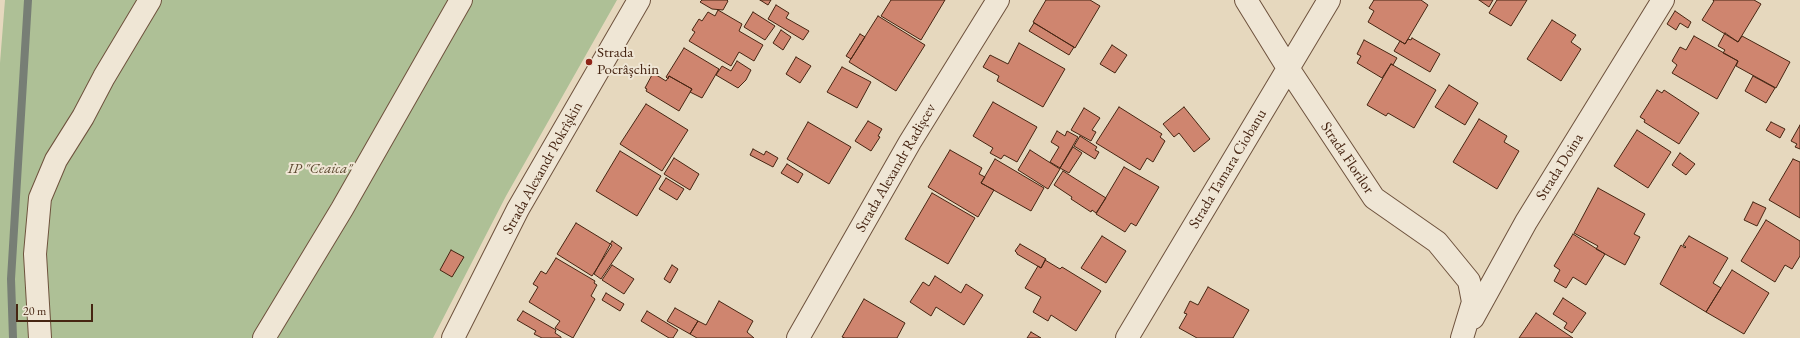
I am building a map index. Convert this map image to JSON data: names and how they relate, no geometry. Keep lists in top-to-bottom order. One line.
{"streets":{"street":["Strada Florilor","Strada Doina","Strada Alexandr Pokrîșkin","Strada Alexandr Radișcev","Strada Tamara Ciobanu"]},"crossings":[["Strada Florilor","Strada Doina"],["Strada Florilor","Strada Tamara Ciobanu"]],"parks":["IP \"Ceaica\""],"places":["Strada Pocrâşchin"],"scale_bar":"20 m"}
